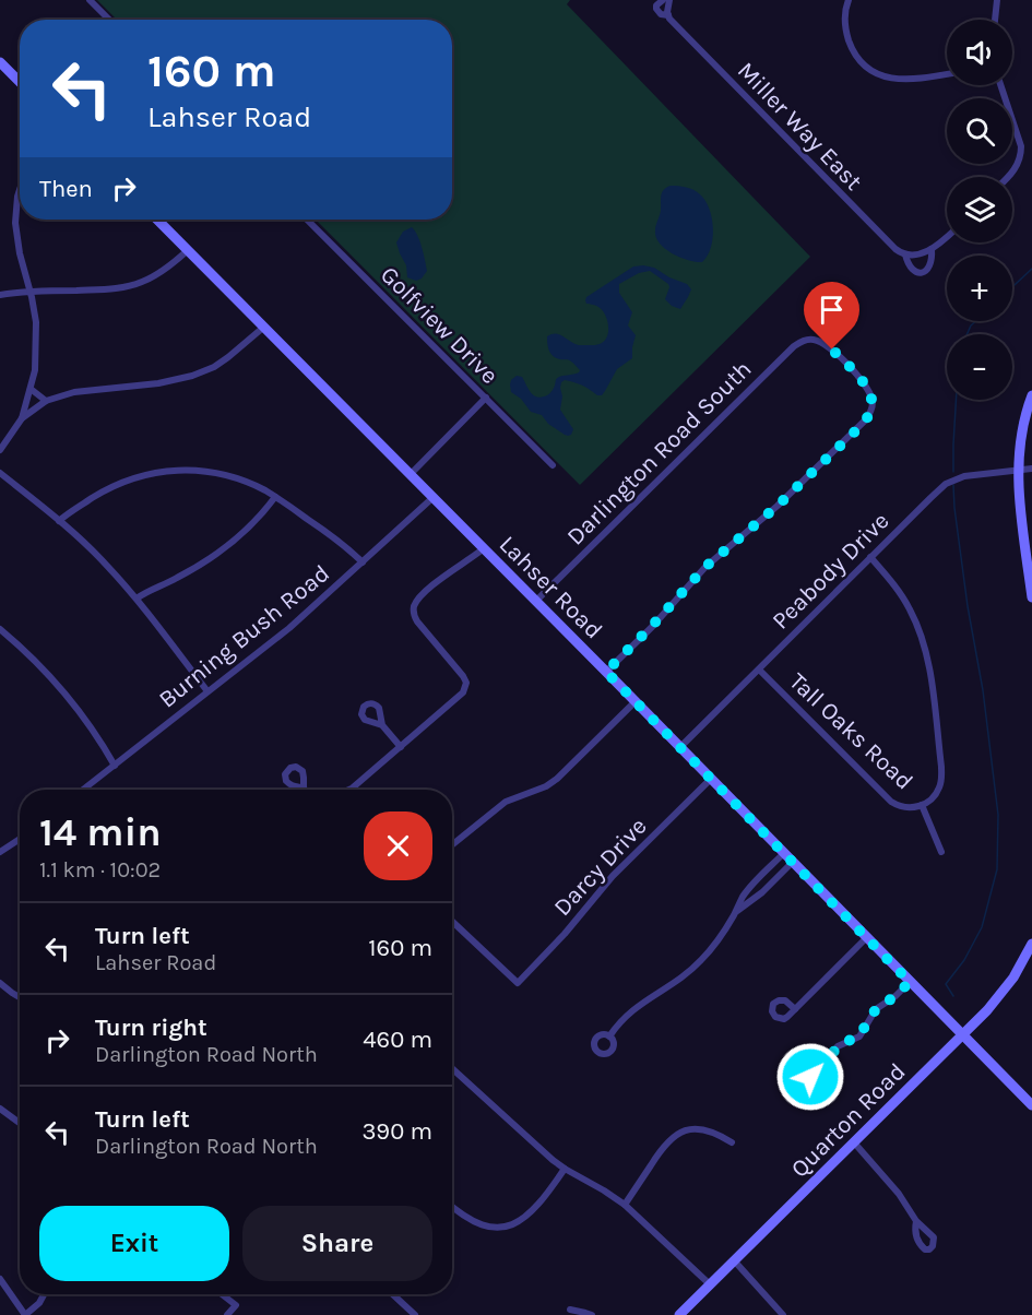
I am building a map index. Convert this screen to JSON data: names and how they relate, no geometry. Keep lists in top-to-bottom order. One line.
{"streets":{"street":["Miller Way East","Golfview Drive","Darlington Road South","Peabody Drive","Lahser Road","Burning Bush Road","Tall Oaks Road","Darcy Drive","Quarton Road"]},"crossings":[["Darlington Road South","Lahser Road"],["Peabody Drive","Lahser Road"],["Peabody Drive","Tall Oaks Road"],["Lahser Road","Burning Bush Road"],["Lahser Road","Darcy Drive"],["Lahser Road","Quarton Road"]],"page":{"map_buttons":["+","−"],"turn":["160 m","Lahser Road"],"then":"Then","heading":["14 min","1.1 km · 10:02"],"list":[{"name":"Turn left","note":"Lahser Road","value":"160 m"},{"name":"Turn right","note":"Darlington Road North","value":"460 m"},{"name":"Turn left","note":"Darlington Road North","value":"390 m"}],"buttons":["Exit","Share"]}}
